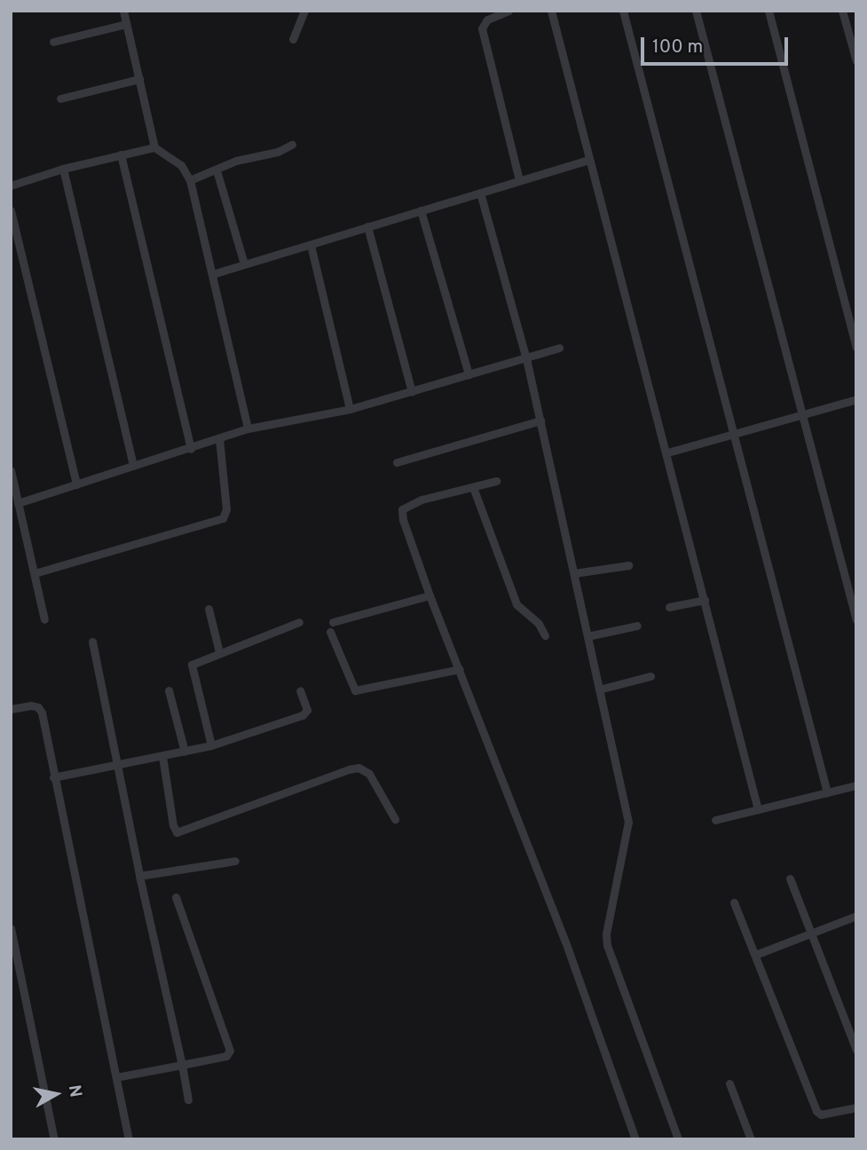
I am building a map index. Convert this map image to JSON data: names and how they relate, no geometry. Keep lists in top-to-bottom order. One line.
{"scale_bar":"100 m","north":"right"}
